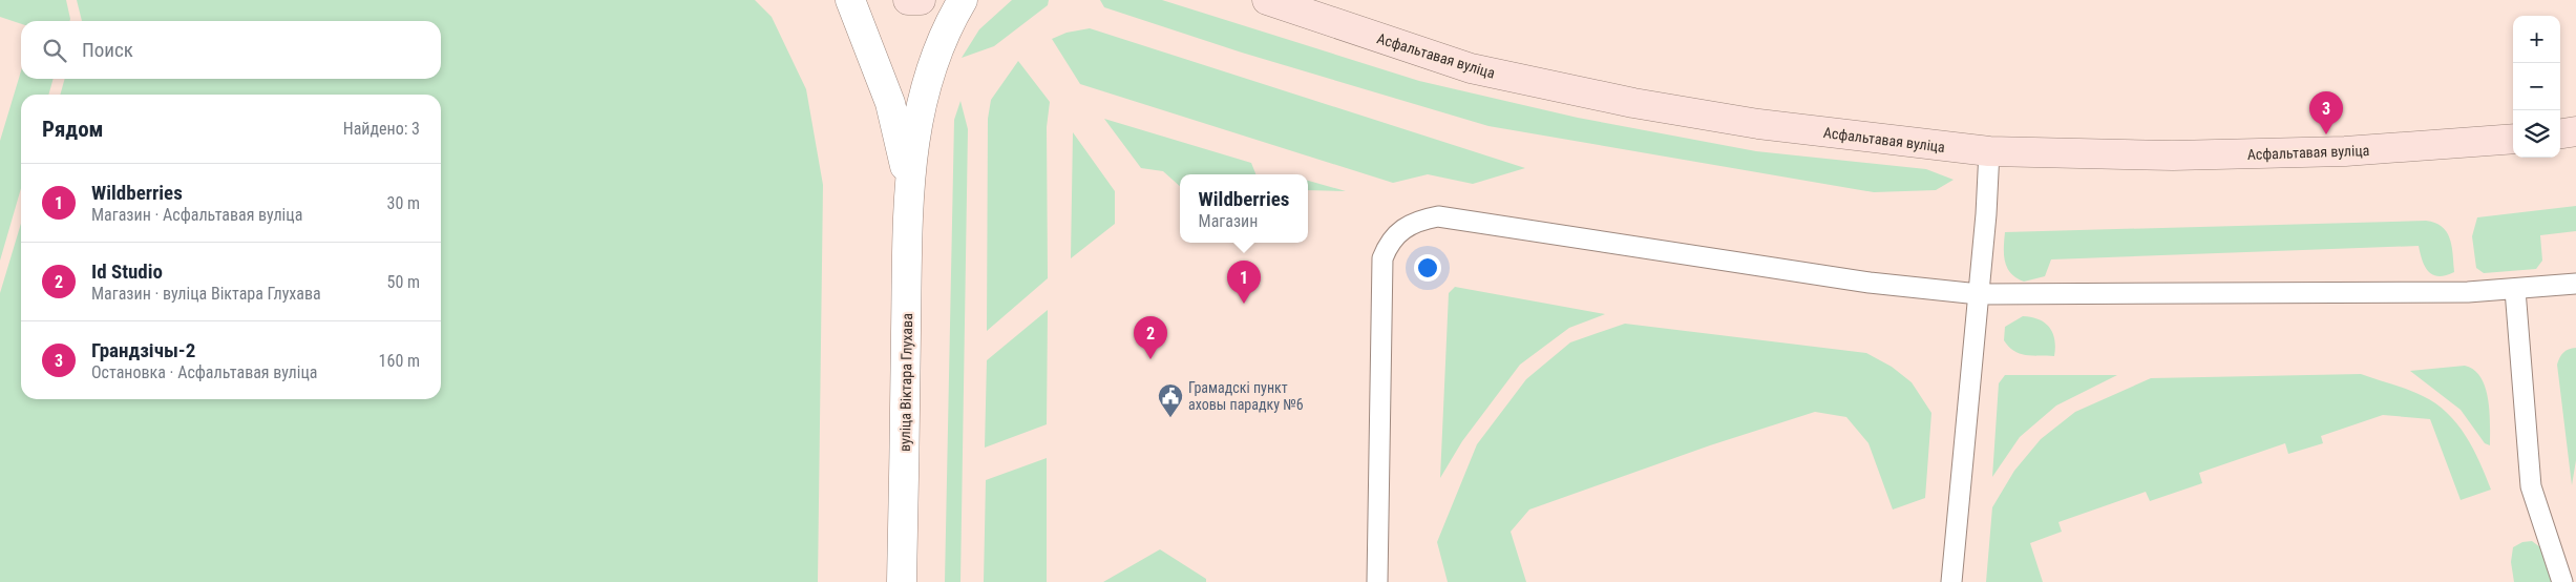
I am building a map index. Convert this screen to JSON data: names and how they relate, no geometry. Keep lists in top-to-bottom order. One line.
{"streets":{"street":["Асфальтавая вуліца","вуліца Віктара Глухава"]},"places":{"public building":["Грамадскі пункт аховы парадку №6"]},"page":{"map_buttons":["+","−"],"search":"Поиск","pins":["3","1","2"],"heading":["Рядом","Найдено: 3"],"list":[{"mark":"1","name":"Wildberries","note":"Магазин · Асфальтавая вуліца","value":"30 m"},{"mark":"2","name":"Id Studio","note":"Магазин · вуліца Віктара Глухава","value":"50 m"},{"mark":"3","name":"Грандзічы-2","note":"Остановка · Асфальтавая вуліца","value":"160 m"}],"popup":["Wildberries","Магазин"]}}
